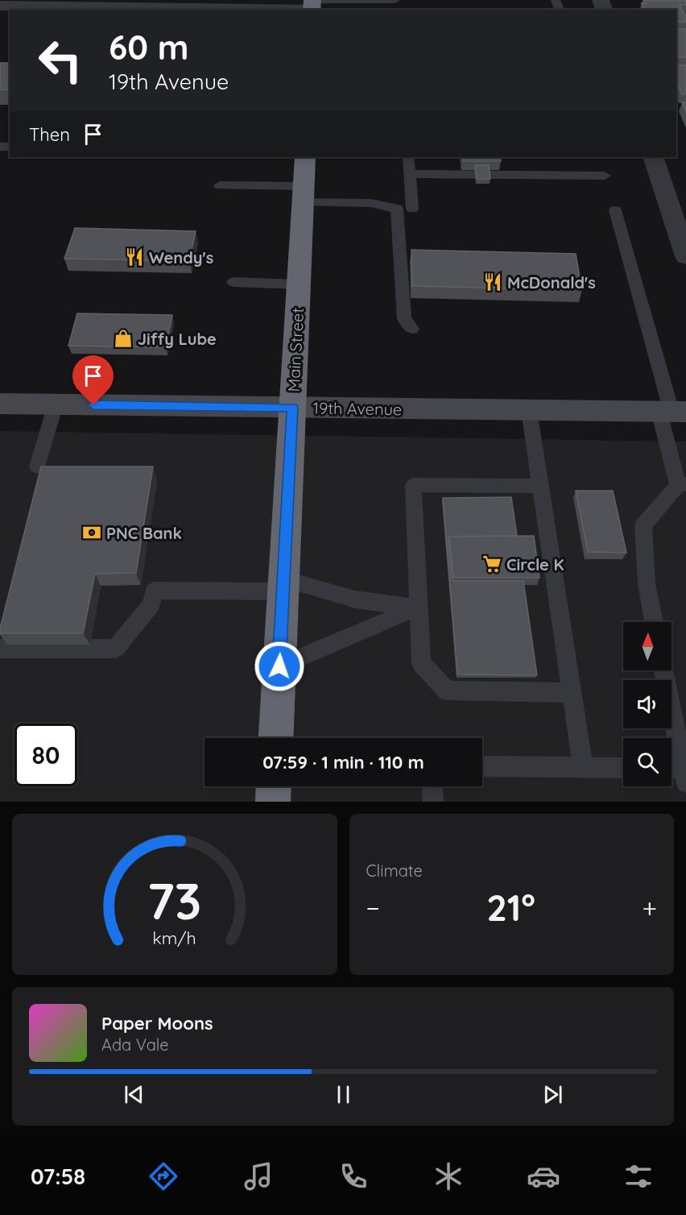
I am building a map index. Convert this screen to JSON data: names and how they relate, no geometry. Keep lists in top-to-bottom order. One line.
{"streets":{"highway":["Main Street"],"street":["19th Avenue"]},"crossings":[["Main Street","19th Avenue"]],"places":{"restaurant":["Wendy's","McDonald's"],"shop":["Jiffy Lube"],"bank":["PNC Bank"],"supermarket":["Circle K"]},"north":"top","page":{"turn":["60 m","19th Avenue"],"then":"Then","limit":"80","trip":"07:59 · 1 min · 110 m","tile":"Climate","heat":["−","21°","+"],"song":["Paper Moons","Ada Vale"],"tabs":"07:58","gauge":["73","km/h"]}}
